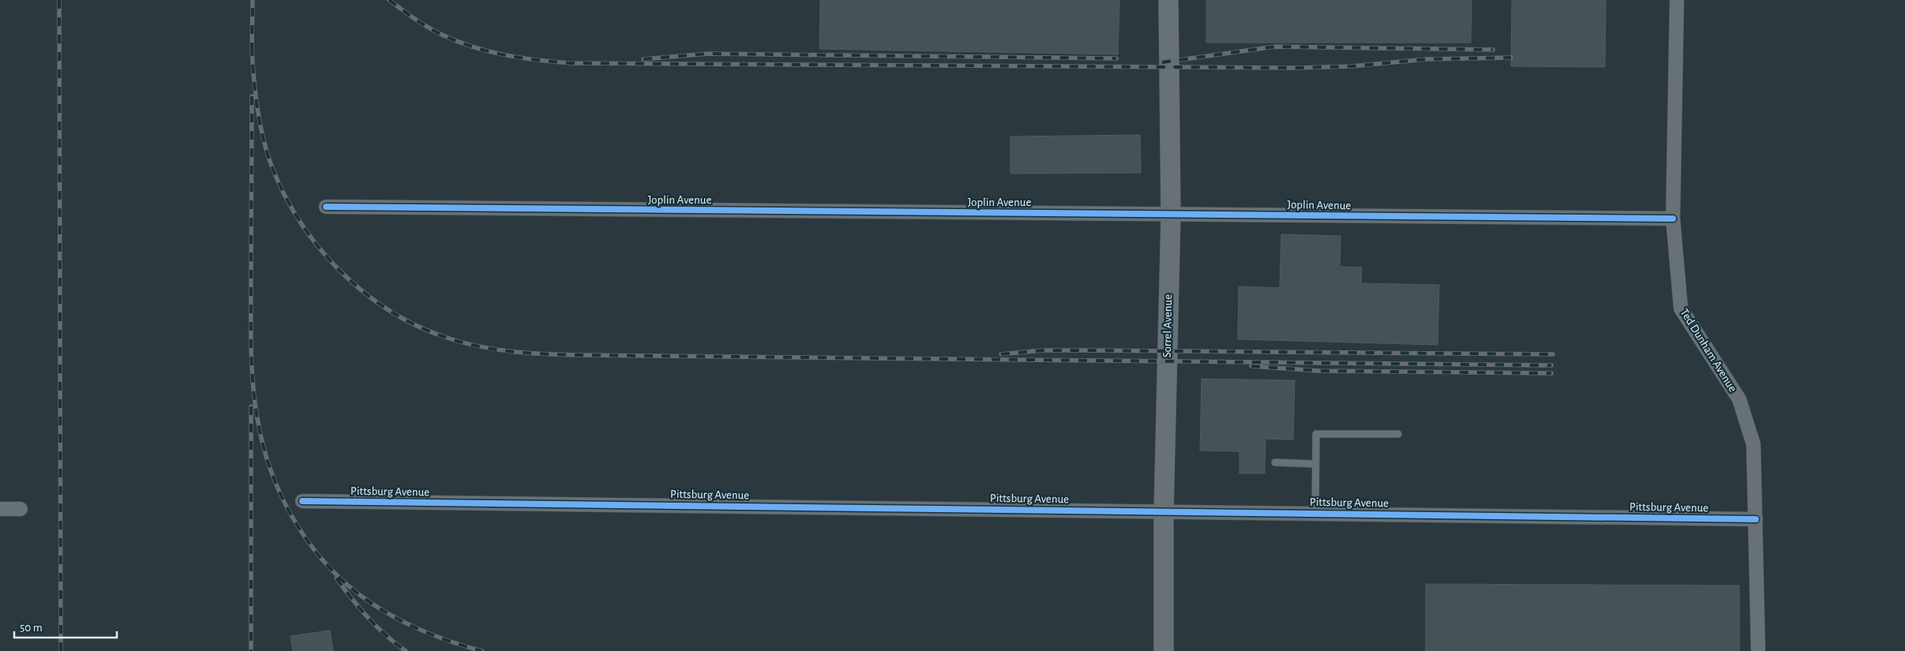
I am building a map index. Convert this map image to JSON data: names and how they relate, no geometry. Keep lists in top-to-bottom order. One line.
{"streets":{"street":["Joplin Avenue","Sorrel Avenue","Ted Dunham Avenue","Pittsburg Avenue"]},"crossings":[["Joplin Avenue","Sorrel Avenue"],["Joplin Avenue","Ted Dunham Avenue"],["Sorrel Avenue","Pittsburg Avenue"],["Ted Dunham Avenue","Pittsburg Avenue"]],"scale_bar":"50 m"}
